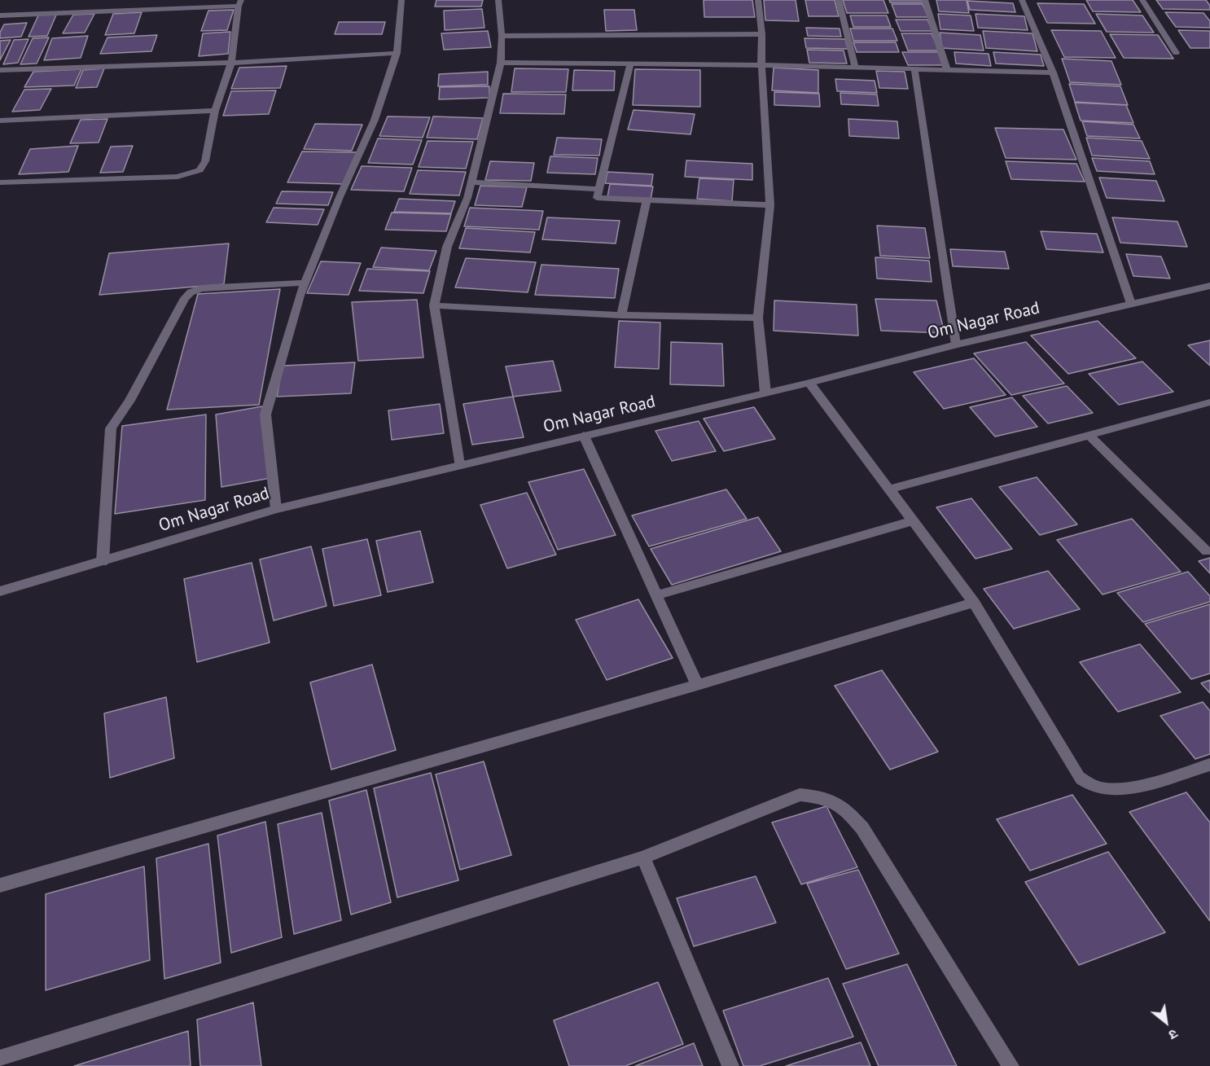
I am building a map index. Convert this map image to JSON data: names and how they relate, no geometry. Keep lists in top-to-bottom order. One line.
{"streets":{"street":["Om Nagar Road"]},"north":"bottom right"}
